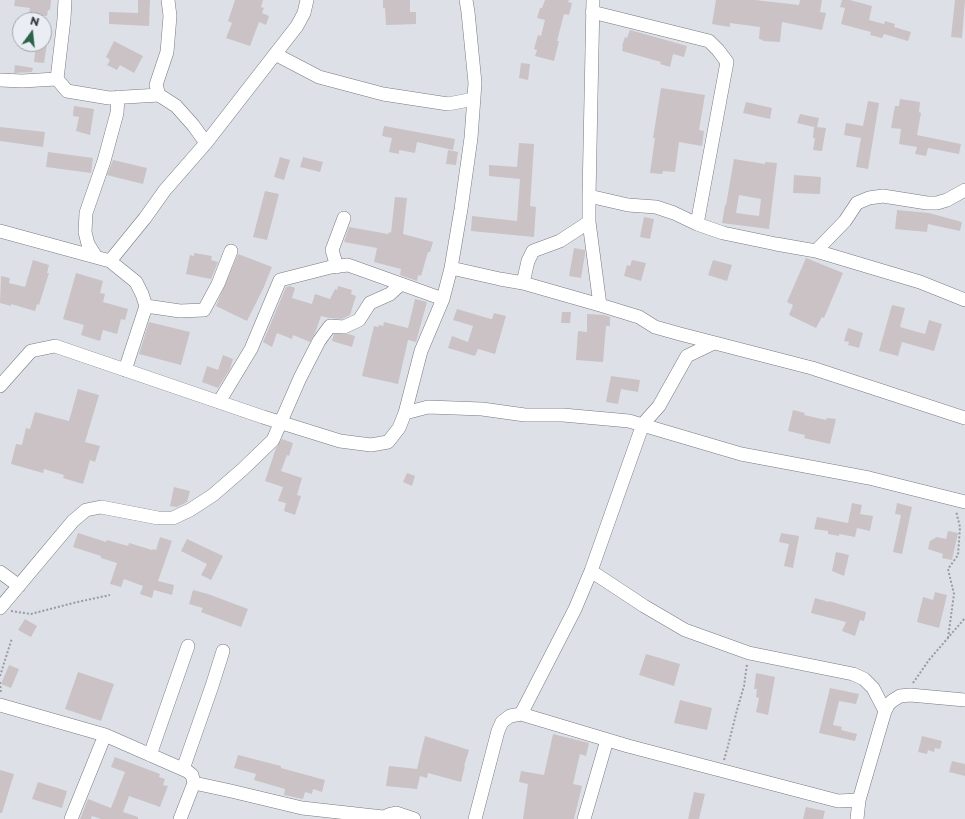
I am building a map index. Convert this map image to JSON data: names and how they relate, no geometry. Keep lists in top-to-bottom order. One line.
{"north":"top"}
